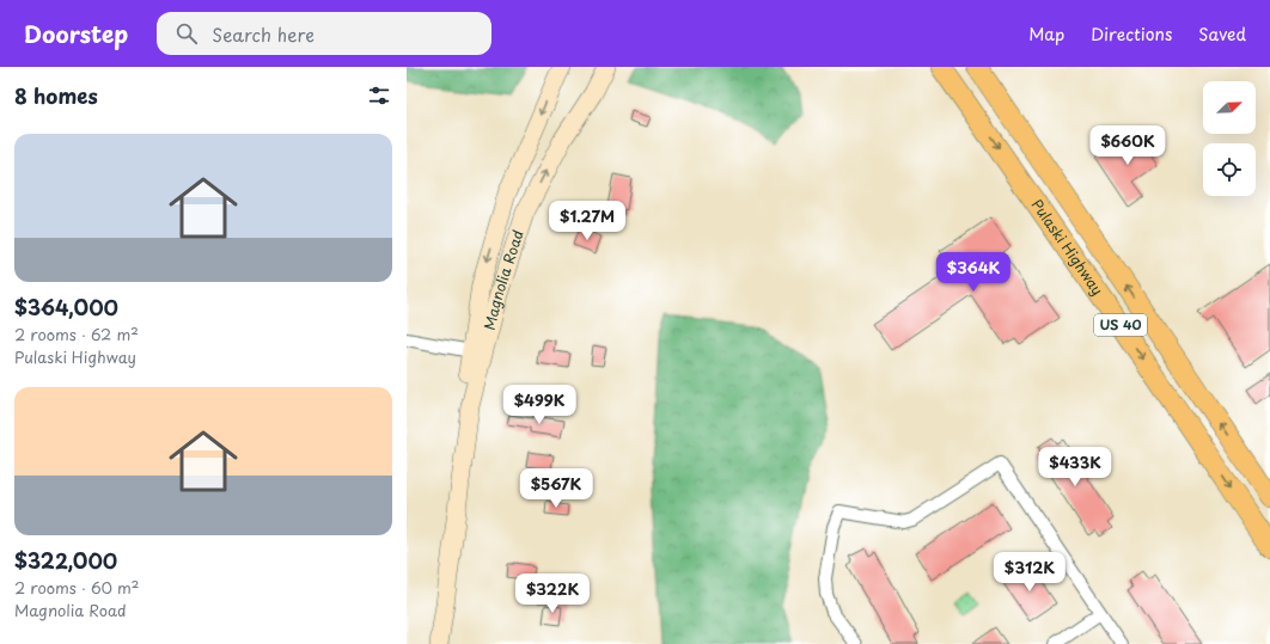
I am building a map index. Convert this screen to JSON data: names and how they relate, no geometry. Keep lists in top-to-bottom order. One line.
{"streets":{"highway":["Pulaski Highway","US 40"],"main road":["Magnolia Road"]},"north":"top right","page":{"header":"Doorstep","search":"Search here","nav":["Map","Directions","Saved"],"heading":"8 homes","list":[{"name":"$364,000","note":"2 rooms · 62 m² · Pulaski Highway"},{"name":"$322,000","note":"2 rooms · 60 m² · Magnolia Road"}],"price":["$660K","$1.27M","$364K","$499K","$433K","$567K","$312K","$322K"]}}
